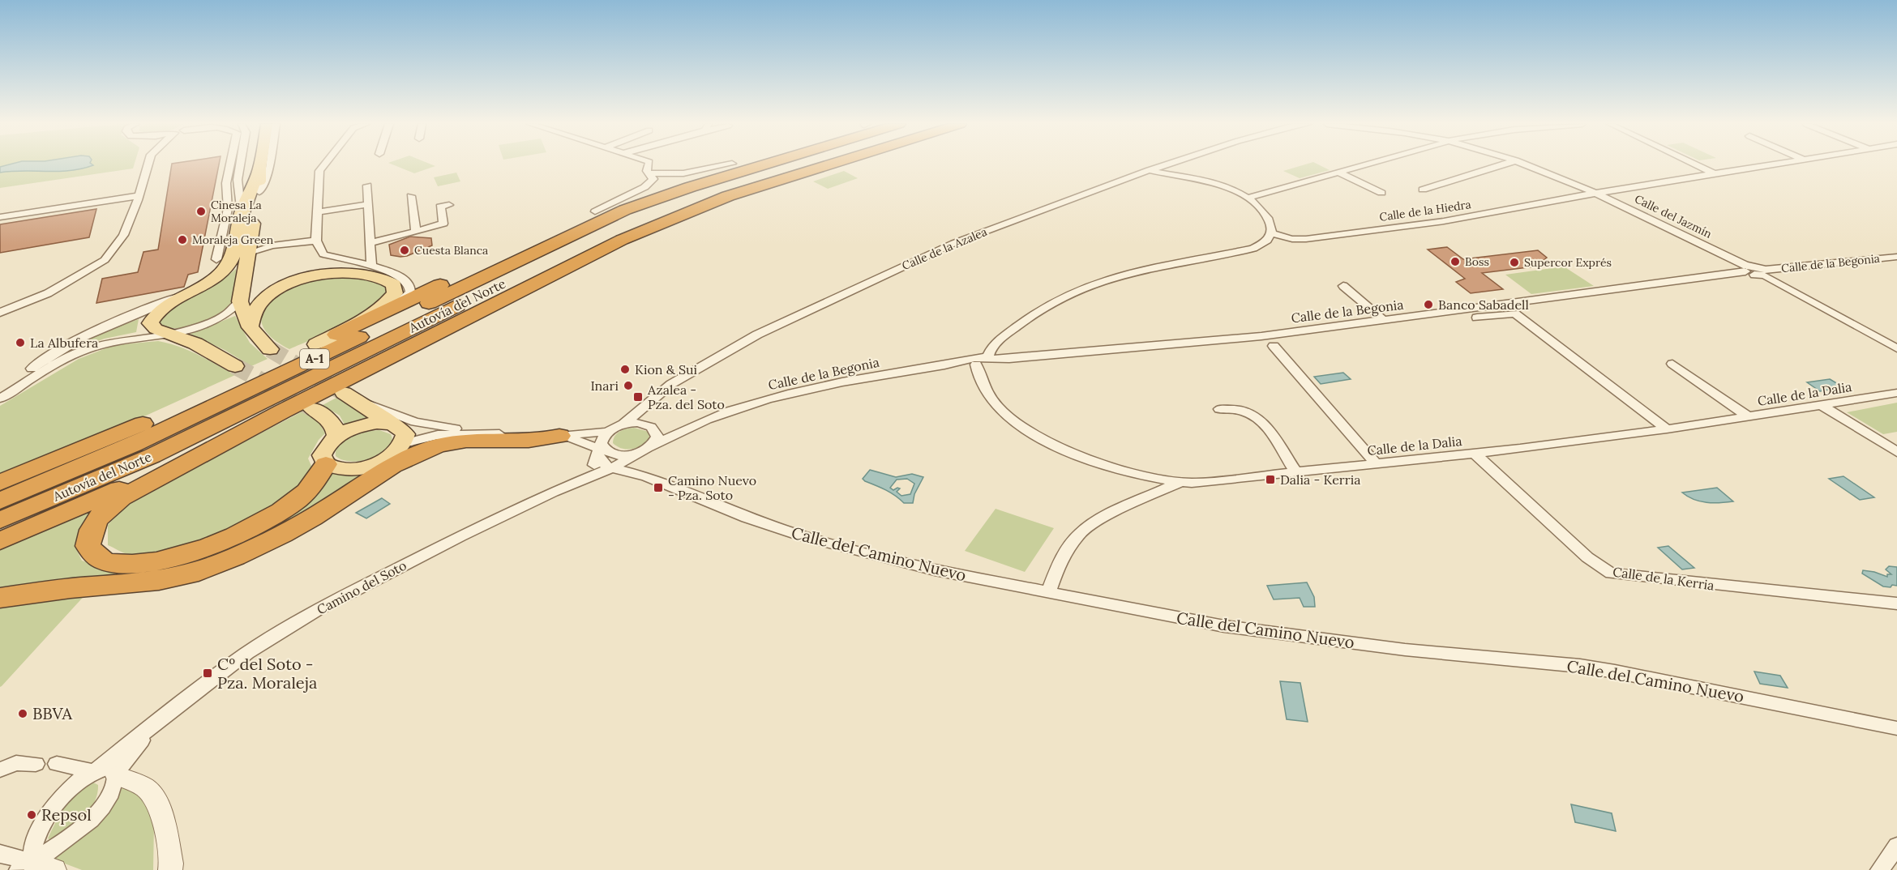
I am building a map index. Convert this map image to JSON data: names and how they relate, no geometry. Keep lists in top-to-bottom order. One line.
{"streets":{"highway":["Autovía del Norte","A-1"],"street":["Calle de la Hiedra","Calle del Jazmín","Calle de la Azalea","Calle de la Begonia","Calle de la Dalia","Calle del Camino Nuevo","Calle de la Kerria","Camino del Soto"]},"crossings":[["Calle de la Hiedra","Calle del Jazmín"],["Calle del Jazmín","Calle de la Begonia"],["Calle de la Azalea","Calle de la Begonia"],["Calle de la Azalea","Camino del Soto"],["Calle de la Begonia","Calle de la Dalia"],["Calle de la Begonia","Camino del Soto"],["Calle de la Dalia","Calle de la Kerria"],["Calle del Camino Nuevo","Camino del Soto"]],"places":{"other":["Cinesa La Moraleja","Moraleja Green","Cuesta Blanca","Boss","Supercor Exprés","Banco Sabadell","La Albufera","Kion & Sui","Inari","BBVA","Repsol"],"transit":["Azalea - Pza. del Soto","Dalia - Kerria","Camino Nuevo - Pza. Soto","Cº del Soto - Pza. Moraleja"]}}
